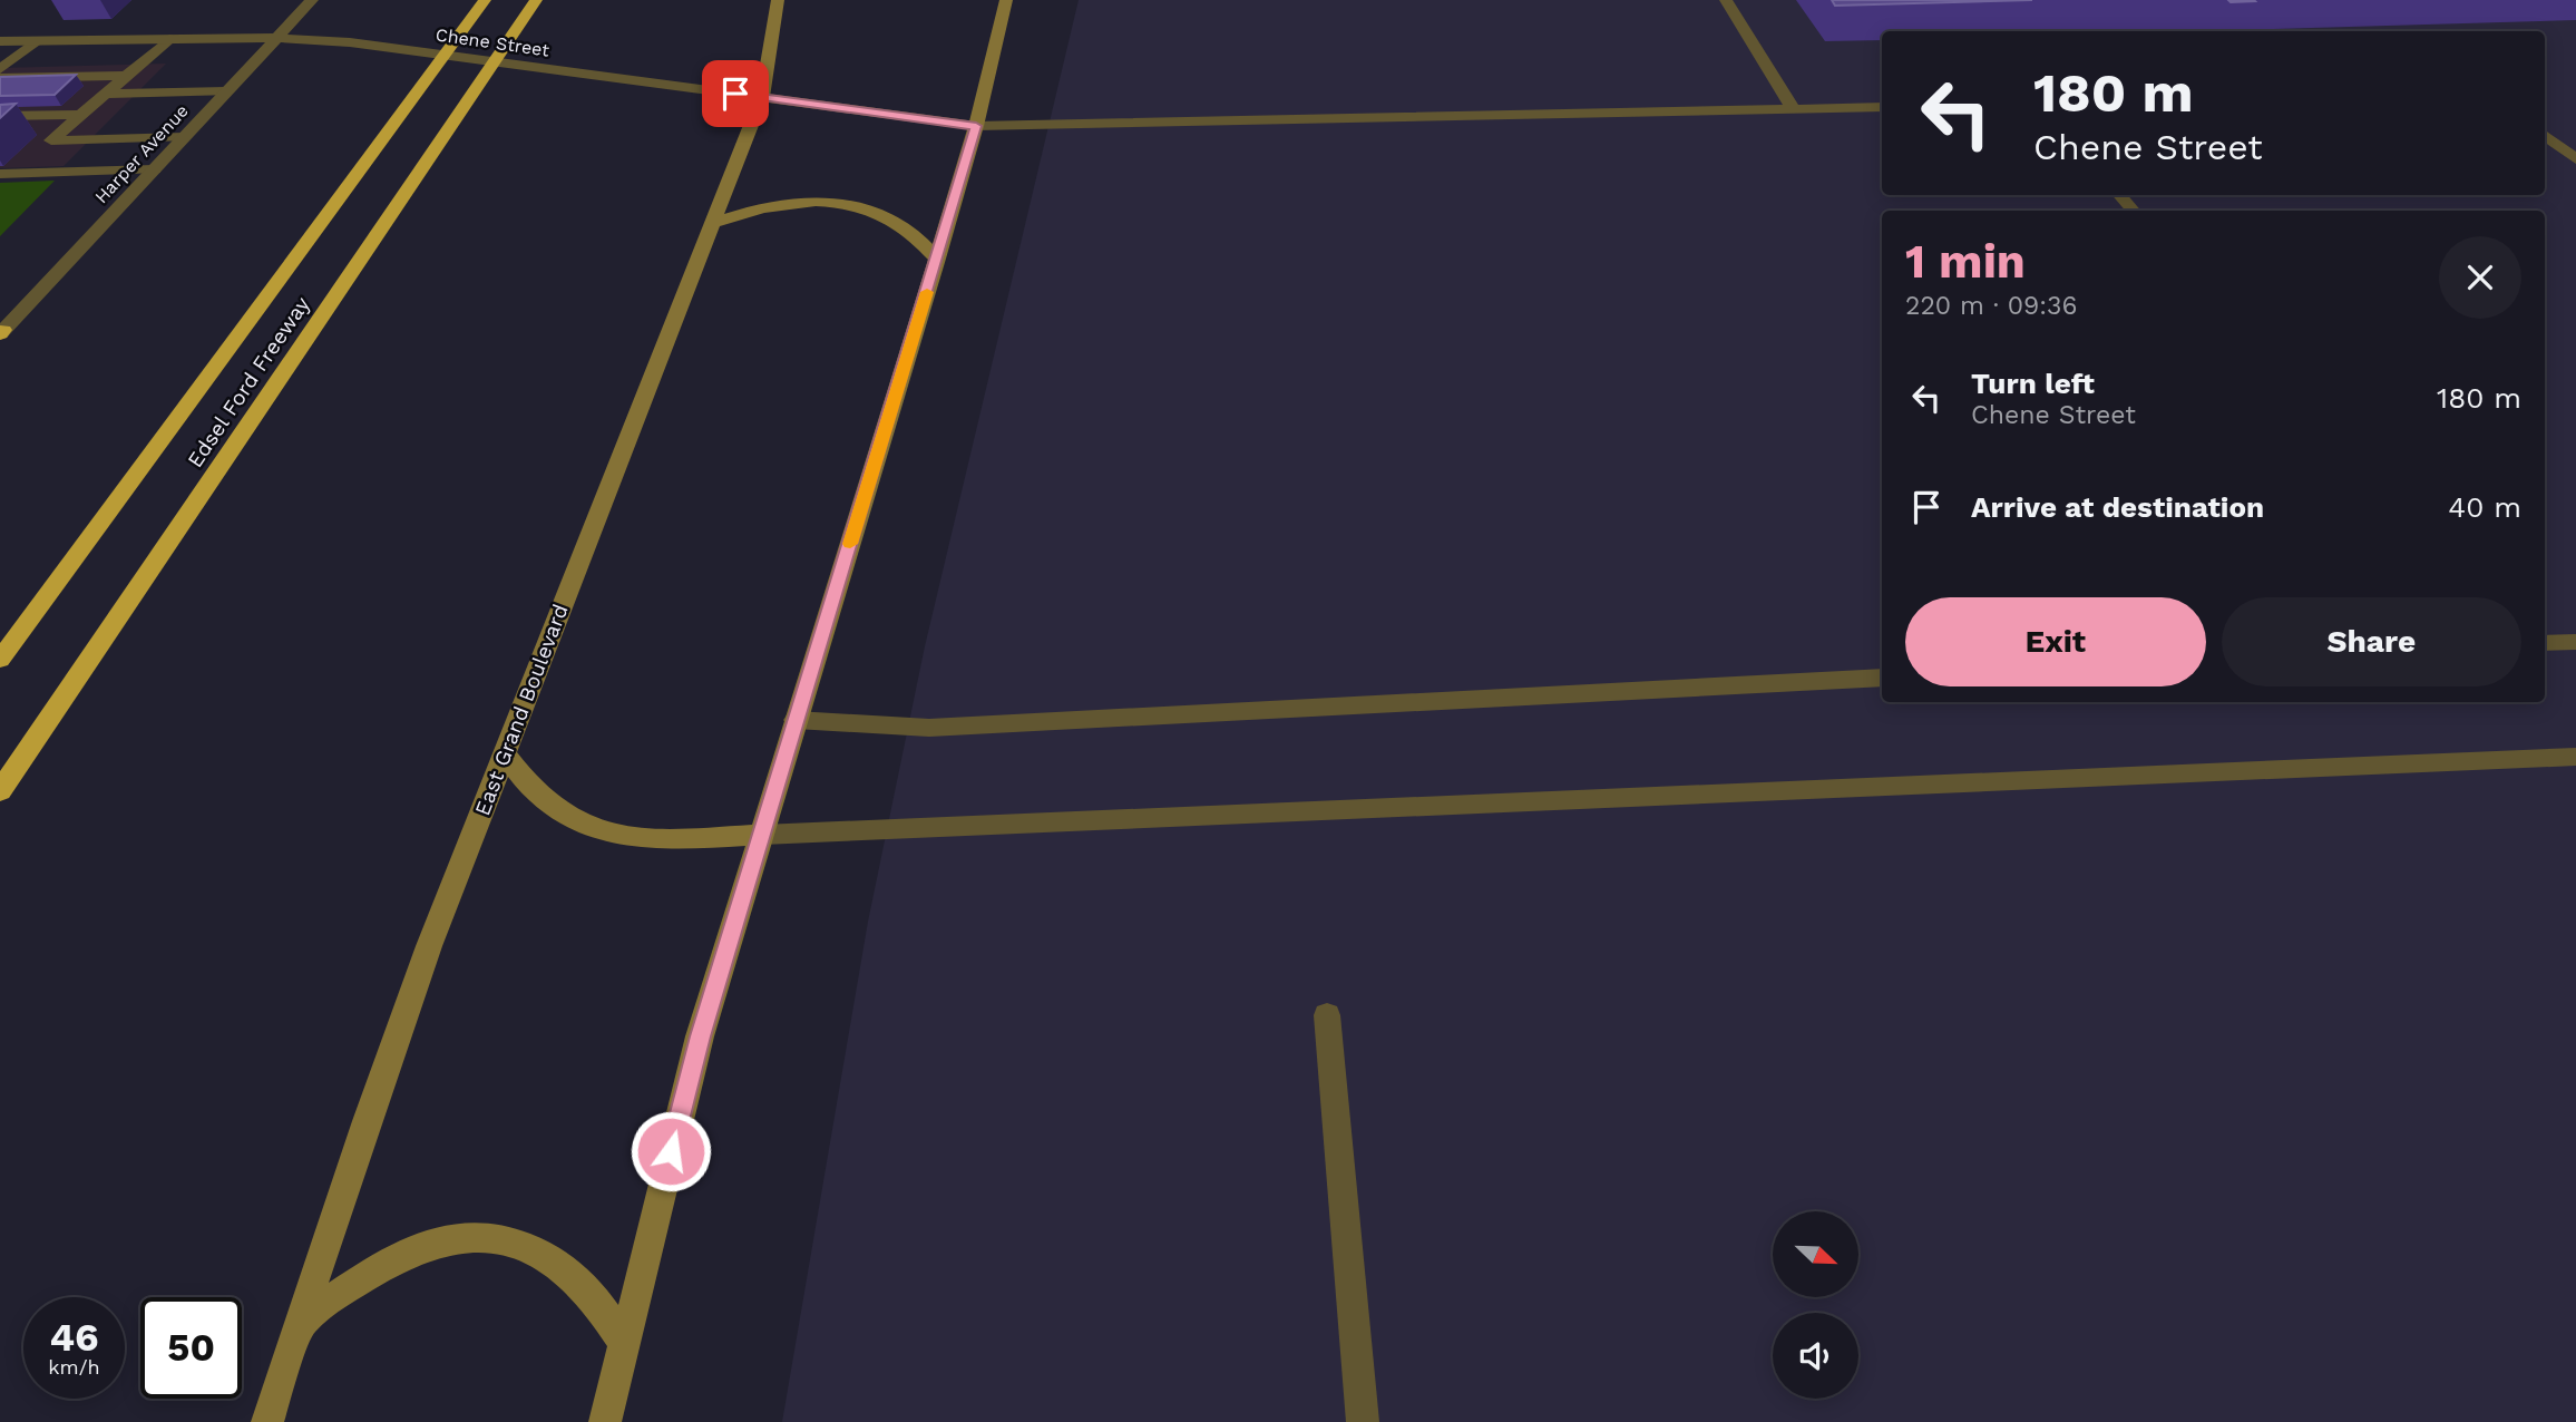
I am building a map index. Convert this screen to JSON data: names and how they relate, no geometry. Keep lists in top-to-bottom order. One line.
{"streets":{"highway":["Edsel Ford Freeway"],"main road":["East Grand Boulevard"],"street":["Chene Street","Harper Avenue"]},"crossings":[["Chene Street","Harper Avenue"],["Chene Street","East Grand Boulevard"]],"north":"bottom right","page":{"turn":["180 m","Chene Street"],"heading":["1 min","220 m · 09:36"],"list":[{"name":"Turn left","note":"Chene Street","value":"180 m"},{"name":"Arrive at destination","value":"40 m"}],"buttons":["Exit","Share"],"speed":"46 km/h","limit":"50"}}
